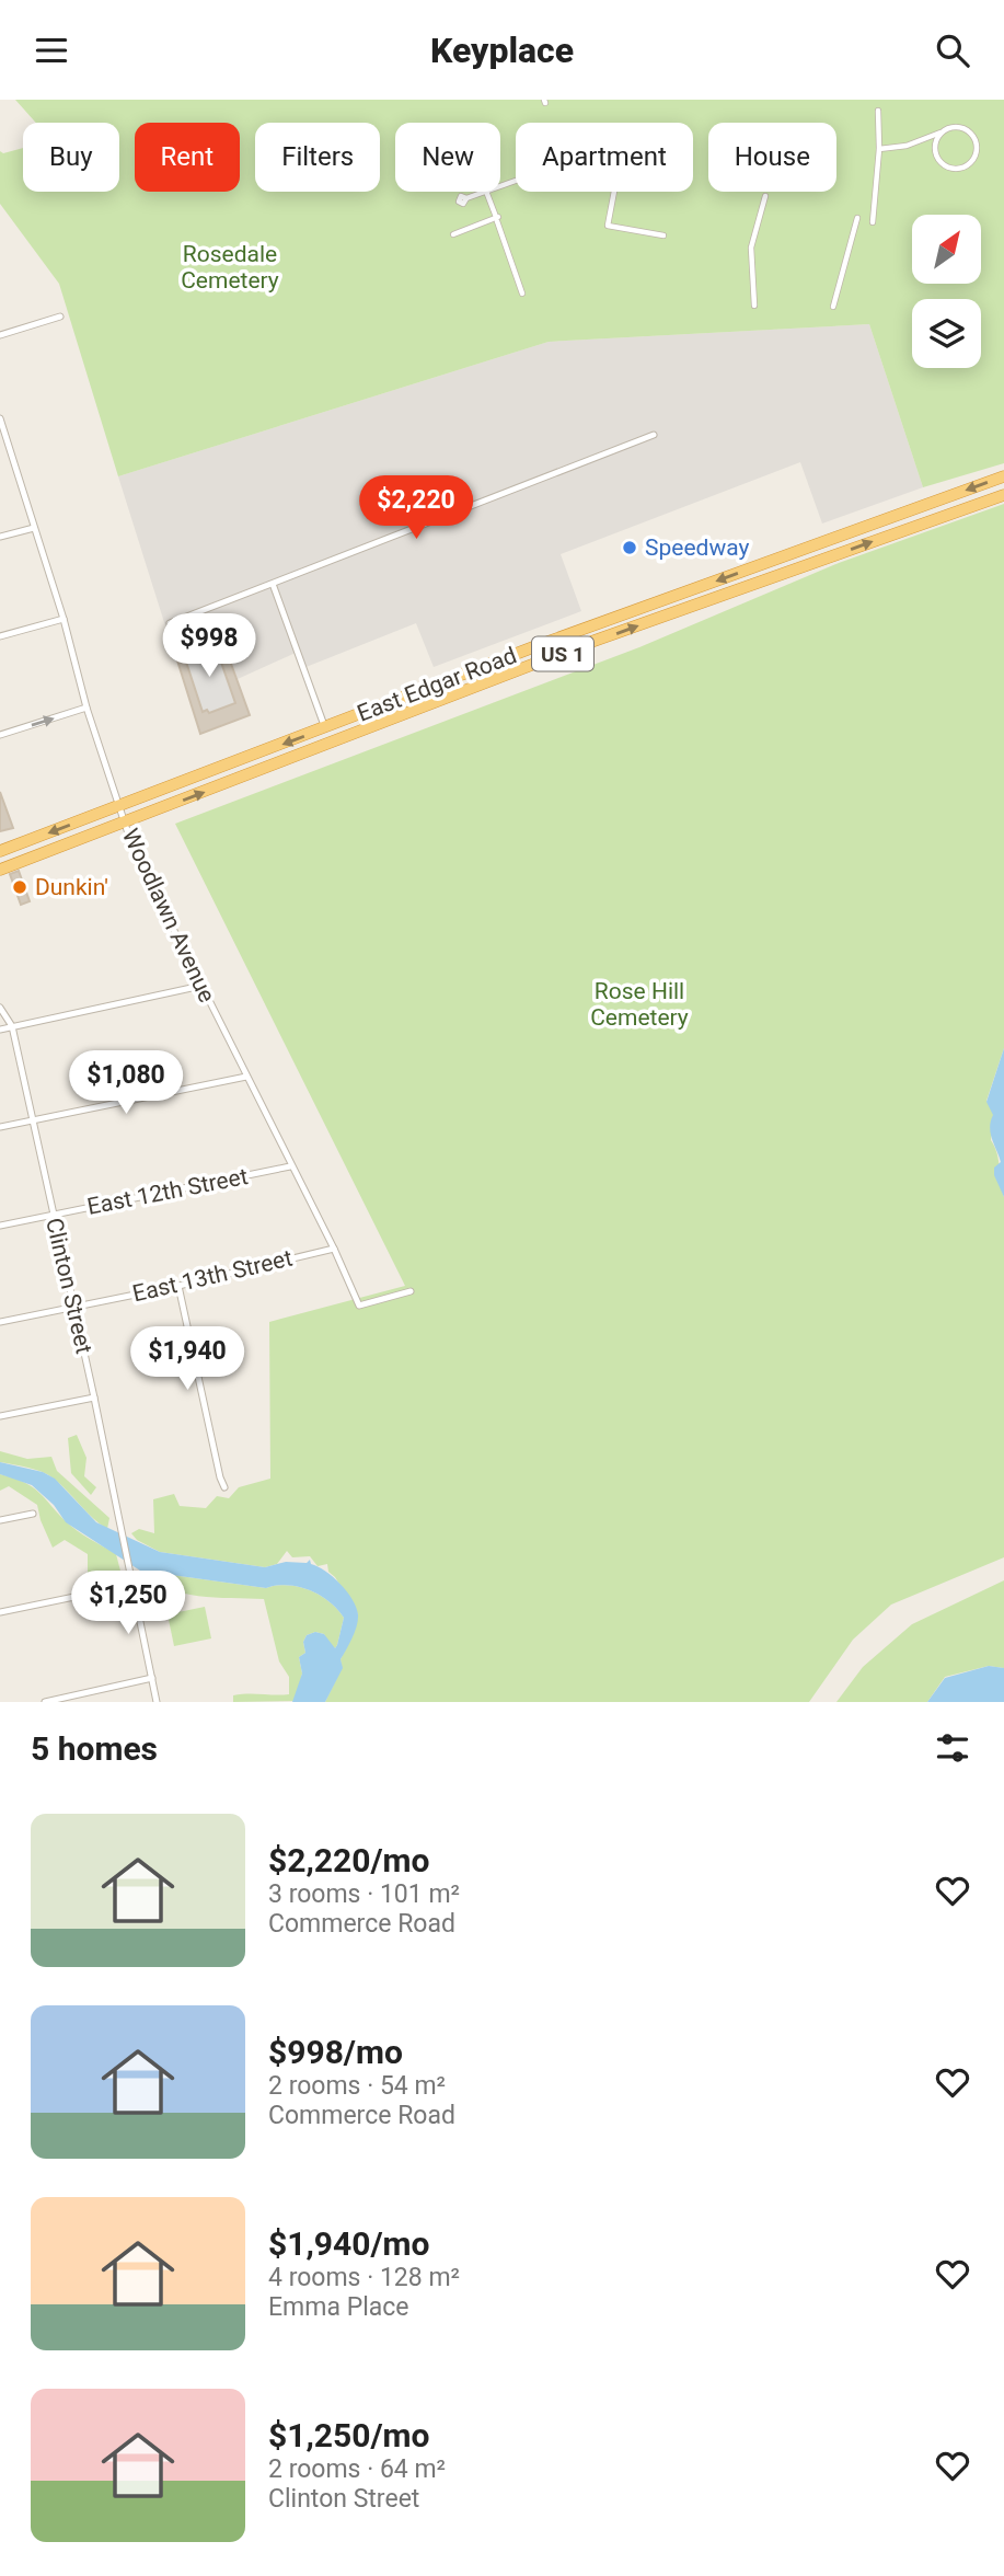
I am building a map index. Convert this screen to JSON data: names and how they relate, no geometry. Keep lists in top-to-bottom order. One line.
{"streets":{"highway":["US 1","East Edgar Road"],"street":["Woodlawn Avenue","East 12th Street","East 13th Street","Clinton Street"]},"crossings":[["East Edgar Road","Woodlawn Avenue"],["Woodlawn Avenue","East 12th Street"],["Woodlawn Avenue","East 13th Street"],["East 12th Street","Clinton Street"],["East 13th Street","Clinton Street"]],"parks":["Rosedale Cemetery","Rose Hill Cemetery"],"places":["Speedway","Dunkin'"],"north":"top right","page":{"header":"Keyplace","chip":["Buy","Rent","Filters","New","Apartment","House"],"price":["$2,220","$998","$1,080","$1,940","$1,250"],"heading":"5 homes","list":[{"name":"$2,220/mo","note":"3 rooms · 101 m² · Commerce Road"},{"name":"$998/mo","note":"2 rooms · 54 m² · Commerce Road"},{"name":"$1,940/mo","note":"4 rooms · 128 m² · Emma Place"},{"name":"$1,250/mo","note":"2 rooms · 64 m² · Clinton Street"}]}}
